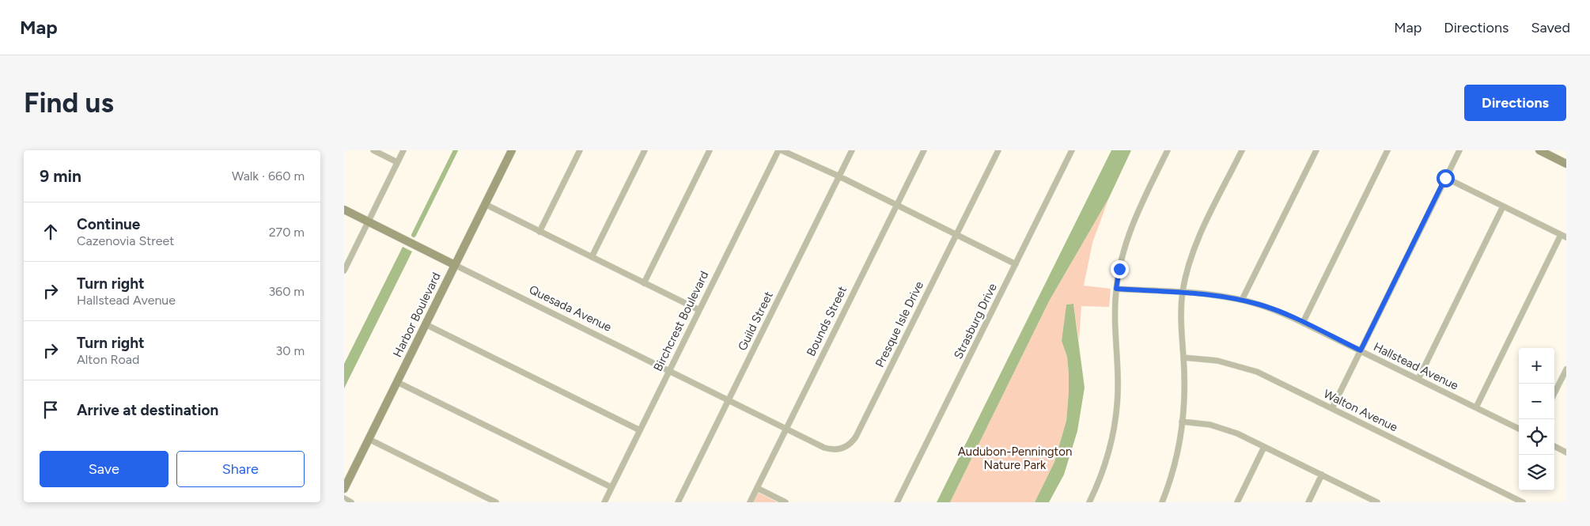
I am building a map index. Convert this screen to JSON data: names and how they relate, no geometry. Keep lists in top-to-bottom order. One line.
{"streets":{"street":["Quesada Avenue","Harbor Boulevard","Birchcrest Boulevard","Guild Street","Bounds Street","Strasburg Drive","Presque Isle Drive","Hallstead Avenue","Walton Avenue"]},"crossings":[["Quesada Avenue","Harbor Boulevard"],["Quesada Avenue","Birchcrest Boulevard"],["Quesada Avenue","Guild Street"],["Quesada Avenue","Bounds Street"],["Quesada Avenue","Presque Isle Drive"],["Bounds Street","Presque Isle Drive"]],"parks":["Audubon-Pennington Nature Park"],"page":{"header":"Map","nav":["Map","Directions","Saved"],"buttons":["Directions",["Save","Share"]],"title":"Find us","heading":["9 min","Walk · 660 m"],"list":[["Continue","Cazenovia Street","270 m"],["Turn right","Hallstead Avenue","360 m"],["Turn right","Alton Road","30 m"],"Arrive at destination"],"map_buttons":["+","−"]}}
